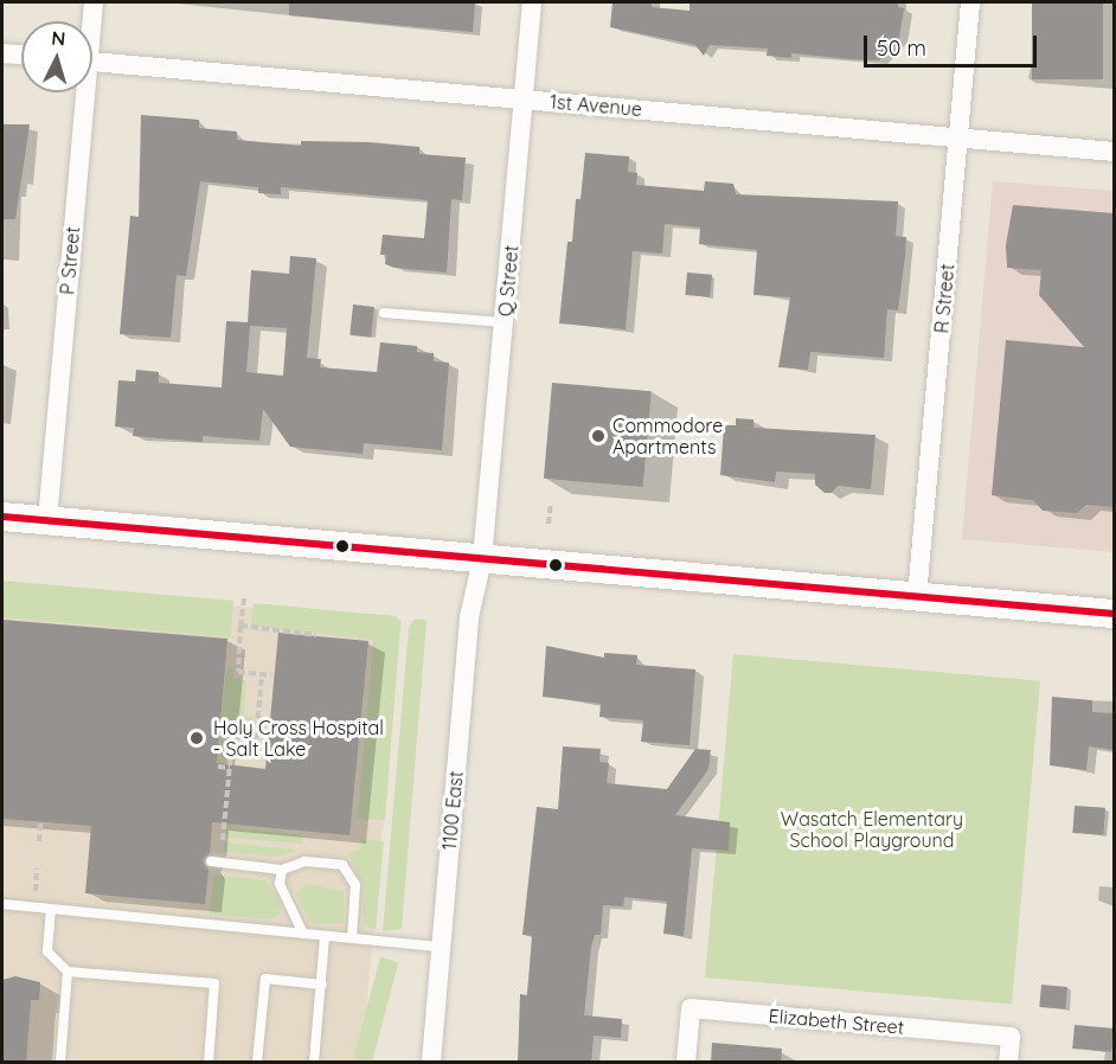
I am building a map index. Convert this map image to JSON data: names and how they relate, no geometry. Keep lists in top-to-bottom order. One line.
{"streets":{"street":["1st Avenue","P Street","Q Street","R Street","1100 East","Elizabeth Street"]},"crossings":[["1st Avenue","Q Street"],["1st Avenue","R Street"],["Q Street","1100 East"]],"parks":["Wasatch Elementary School Playground"],"places":["Commodore Apartments","Holy Cross Hospital - Salt Lake"],"scale_bar":"50 m","north":"top"}
